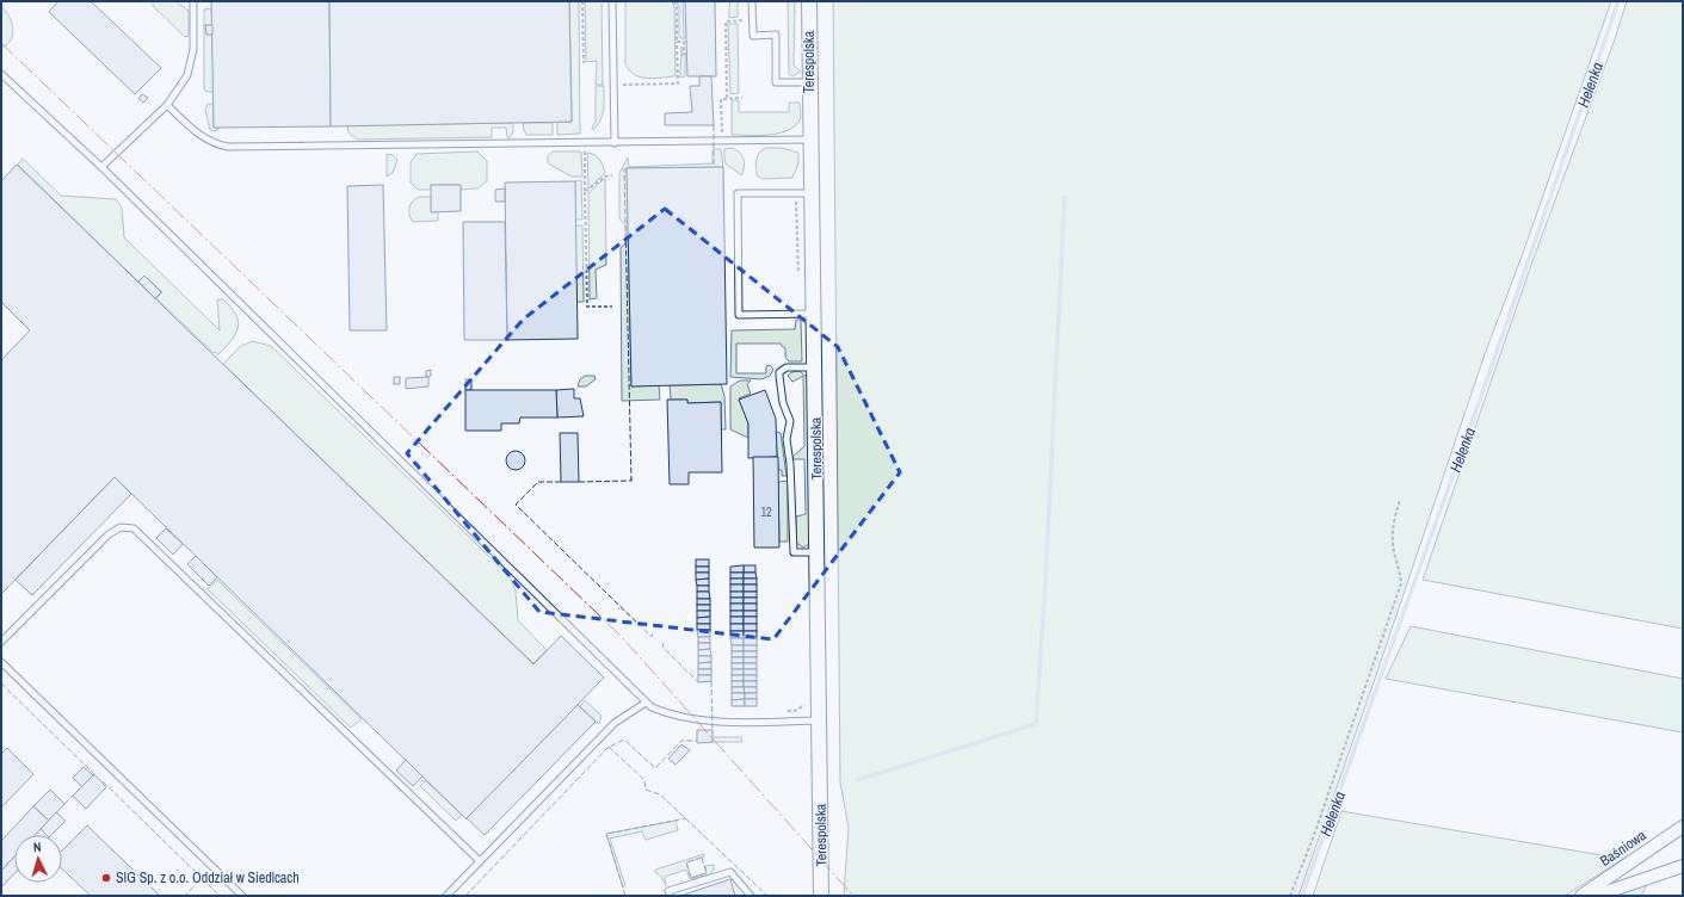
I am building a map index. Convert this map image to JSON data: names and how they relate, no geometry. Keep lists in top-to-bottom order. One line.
{"streets":{"street":["Terespolska","Baśniowa"]},"water":["Helenka"],"places":["SIG Sp. z o.o. Oddział w Siedlcach"],"house_numbers":["12"],"north":"top"}
